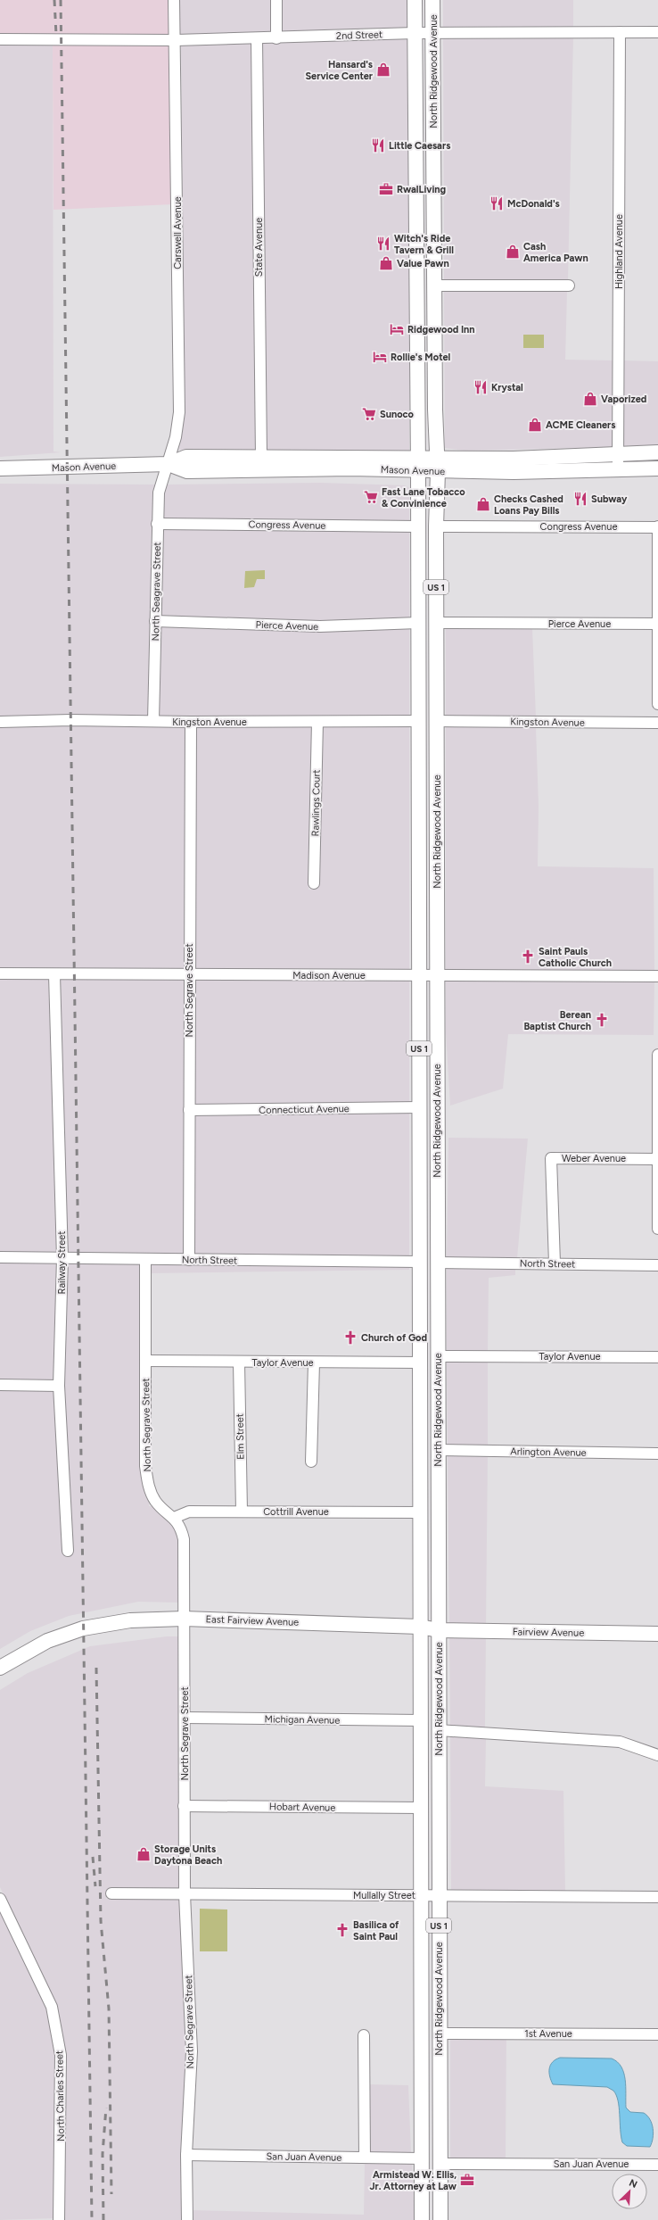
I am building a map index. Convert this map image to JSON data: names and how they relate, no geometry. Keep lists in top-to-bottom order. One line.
{"streets":{"main road":["North Ridgewood Avenue","Mason Avenue","US 1","East Fairview Avenue","Fairview Avenue"],"street":["2nd Street","Carswell Avenue","State Avenue","Highland Avenue","Congress Avenue","North Seagrave Street","Pierce Avenue","Kingston Avenue","Rawlings Court","Madison Avenue","North Segrave Street","Connecticut Avenue","Weber Avenue","North Street","Railway Street","Taylor Avenue","Elm Street","Arlington Avenue","Cottrill Avenue","Michigan Avenue","Hobart Avenue","Mullally Street","1st Avenue","North Charles Street","San Juan Avenue"]},"crossings":[["2nd Street","North Ridgewood Avenue"],["2nd Street","Carswell Avenue"],["2nd Street","State Avenue"],["2nd Street","Highland Avenue"],["North Ridgewood Avenue","Mason Avenue"],["North Ridgewood Avenue","Congress Avenue"],["North Ridgewood Avenue","Pierce Avenue"],["North Ridgewood Avenue","Kingston Avenue"],["North Ridgewood Avenue","Madison Avenue"],["North Ridgewood Avenue","Connecticut Avenue"],["North Ridgewood Avenue","North Street"],["North Ridgewood Avenue","Taylor Avenue"],["North Ridgewood Avenue","Arlington Avenue"],["North Ridgewood Avenue","Cottrill Avenue"],["North Ridgewood Avenue","East Fairview Avenue"],["North Ridgewood Avenue","Fairview Avenue"],["North Ridgewood Avenue","Michigan Avenue"],["North Ridgewood Avenue","Hobart Avenue"],["North Ridgewood Avenue","Mullally Street"],["North Ridgewood Avenue","1st Avenue"],["North Ridgewood Avenue","San Juan Avenue"],["Carswell Avenue","Mason Avenue"],["Carswell Avenue","North Seagrave Street"],["State Avenue","Mason Avenue"],["Highland Avenue","Mason Avenue"],["Mason Avenue","North Seagrave Street"],["Congress Avenue","North Seagrave Street"],["North Seagrave Street","Pierce Avenue"],["North Seagrave Street","Kingston Avenue"],["Kingston Avenue","Rawlings Court"],["Kingston Avenue","North Segrave Street"],["Madison Avenue","North Segrave Street"],["Madison Avenue","Railway Street"],["North Segrave Street","Connecticut Avenue"],["North Segrave Street","North Street"],["North Segrave Street","Taylor Avenue"],["North Segrave Street","Cottrill Avenue"],["North Segrave Street","East Fairview Avenue"],["North Segrave Street","Michigan Avenue"],["North Segrave Street","Hobart Avenue"],["North Segrave Street","Mullally Street"],["North Segrave Street","San Juan Avenue"],["Weber Avenue","North Street"],["North Street","Railway Street"],["Taylor Avenue","Elm Street"],["Elm Street","Cottrill Avenue"],["East Fairview Avenue","Fairview Avenue"]],"places":{"shop":["Hansard's Service Center","Cash America Pawn","Value Pawn","Vaporized","ACME Cleaners","Checks Cashed Loans Pay Bills","Storage Units Daytona Beach"],"restaurant":["Little Caesars","McDonald's","Witch's Ride Tavern & Grill","Krystal","Subway"],"office":["RwalLiving","Armistead W. Ellis, Jr. Attorney at Law"],"hotel":["Ridgewood Inn","Rollie's Motel"],"supermarket":["Sunoco","Fast Lane Tobacco & Convinience"],"church":["Saint Pauls Catholic Church","Berean Baptist Church","Church of God","Basilica of Saint Paul"]},"north":"top right"}
